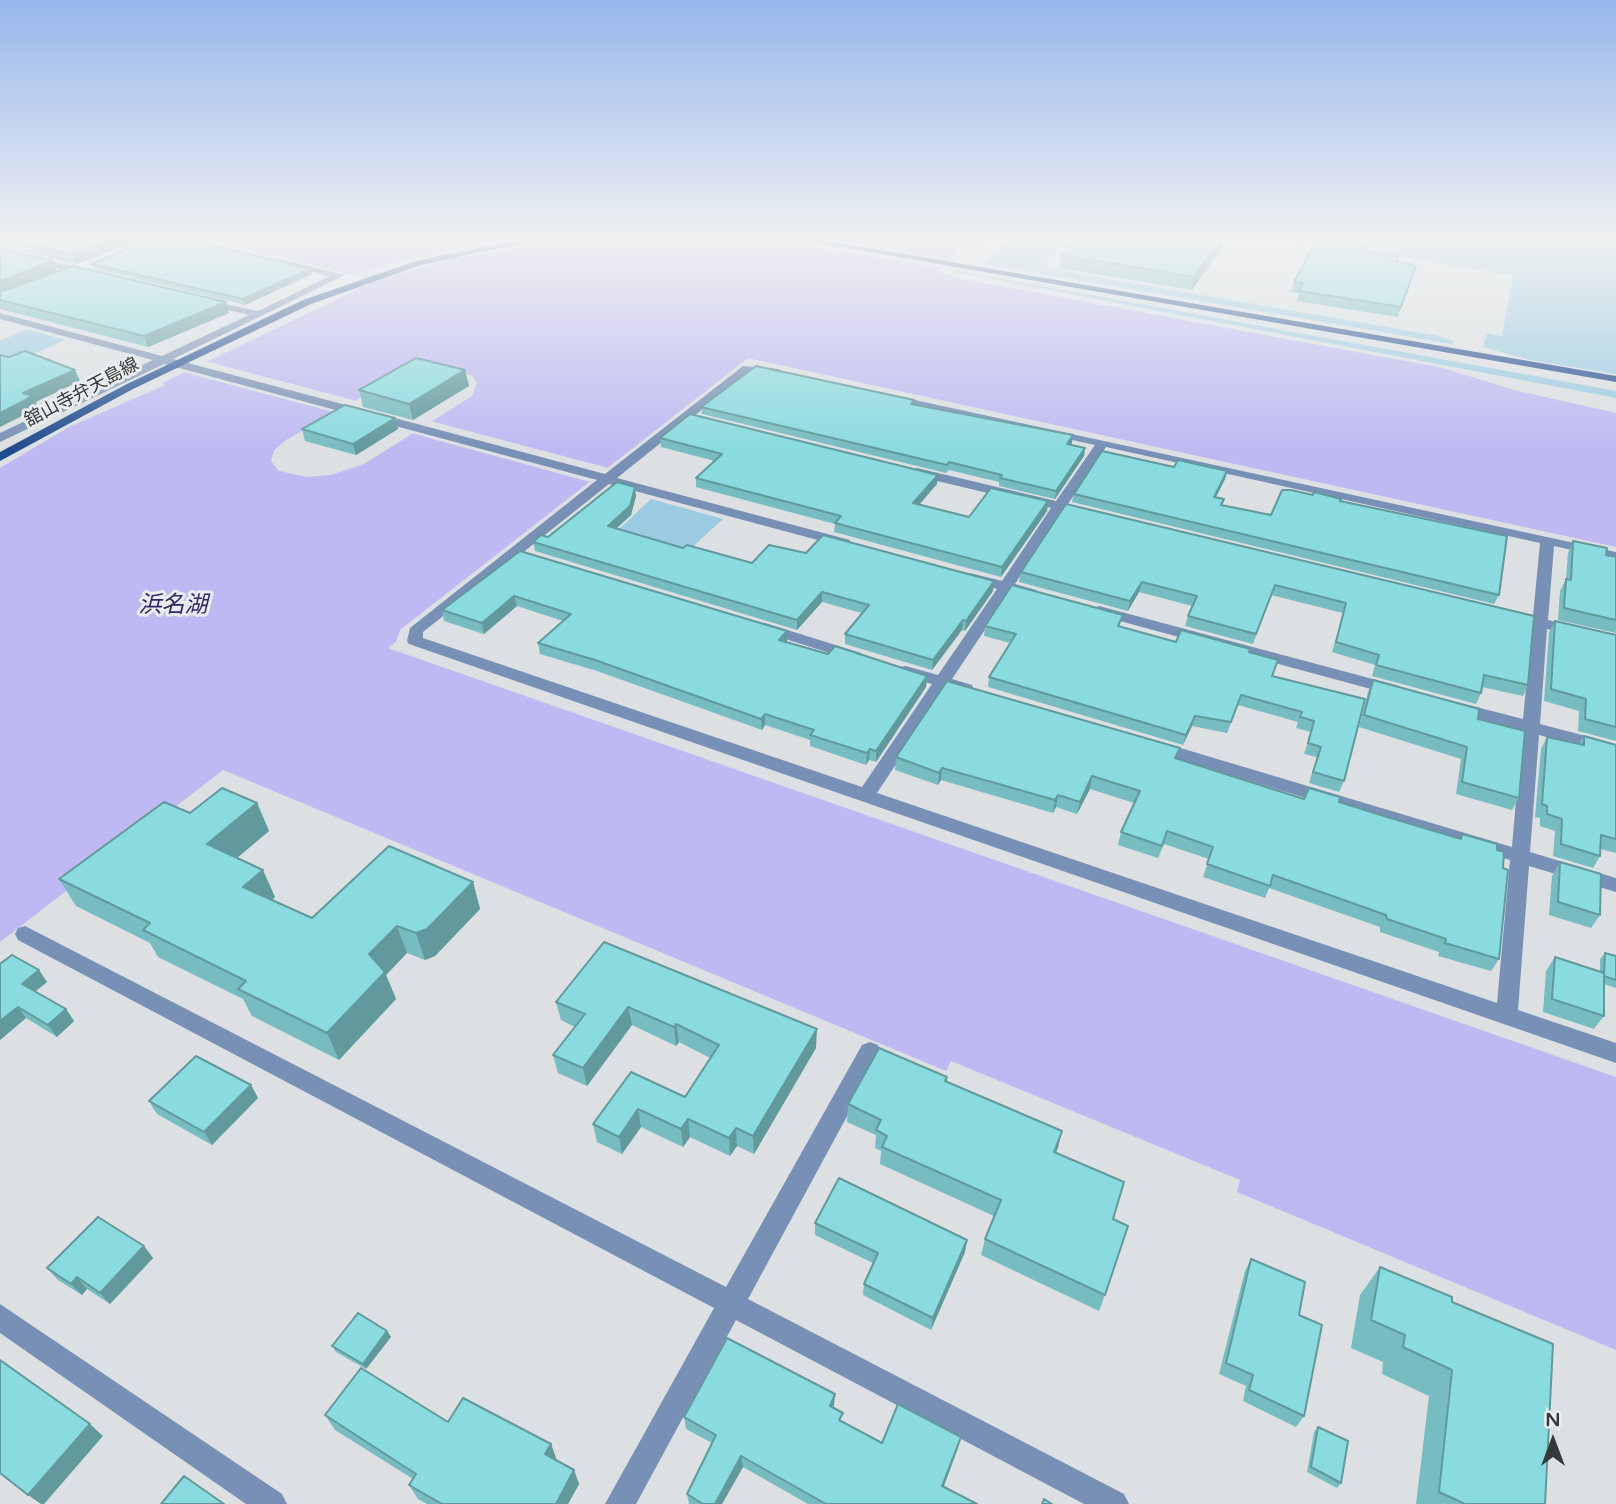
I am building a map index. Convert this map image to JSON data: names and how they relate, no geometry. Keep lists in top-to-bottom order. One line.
{"streets":{"main road":["舘山寺弁天島線"]},"water":["浜名湖"],"north":"top"}
